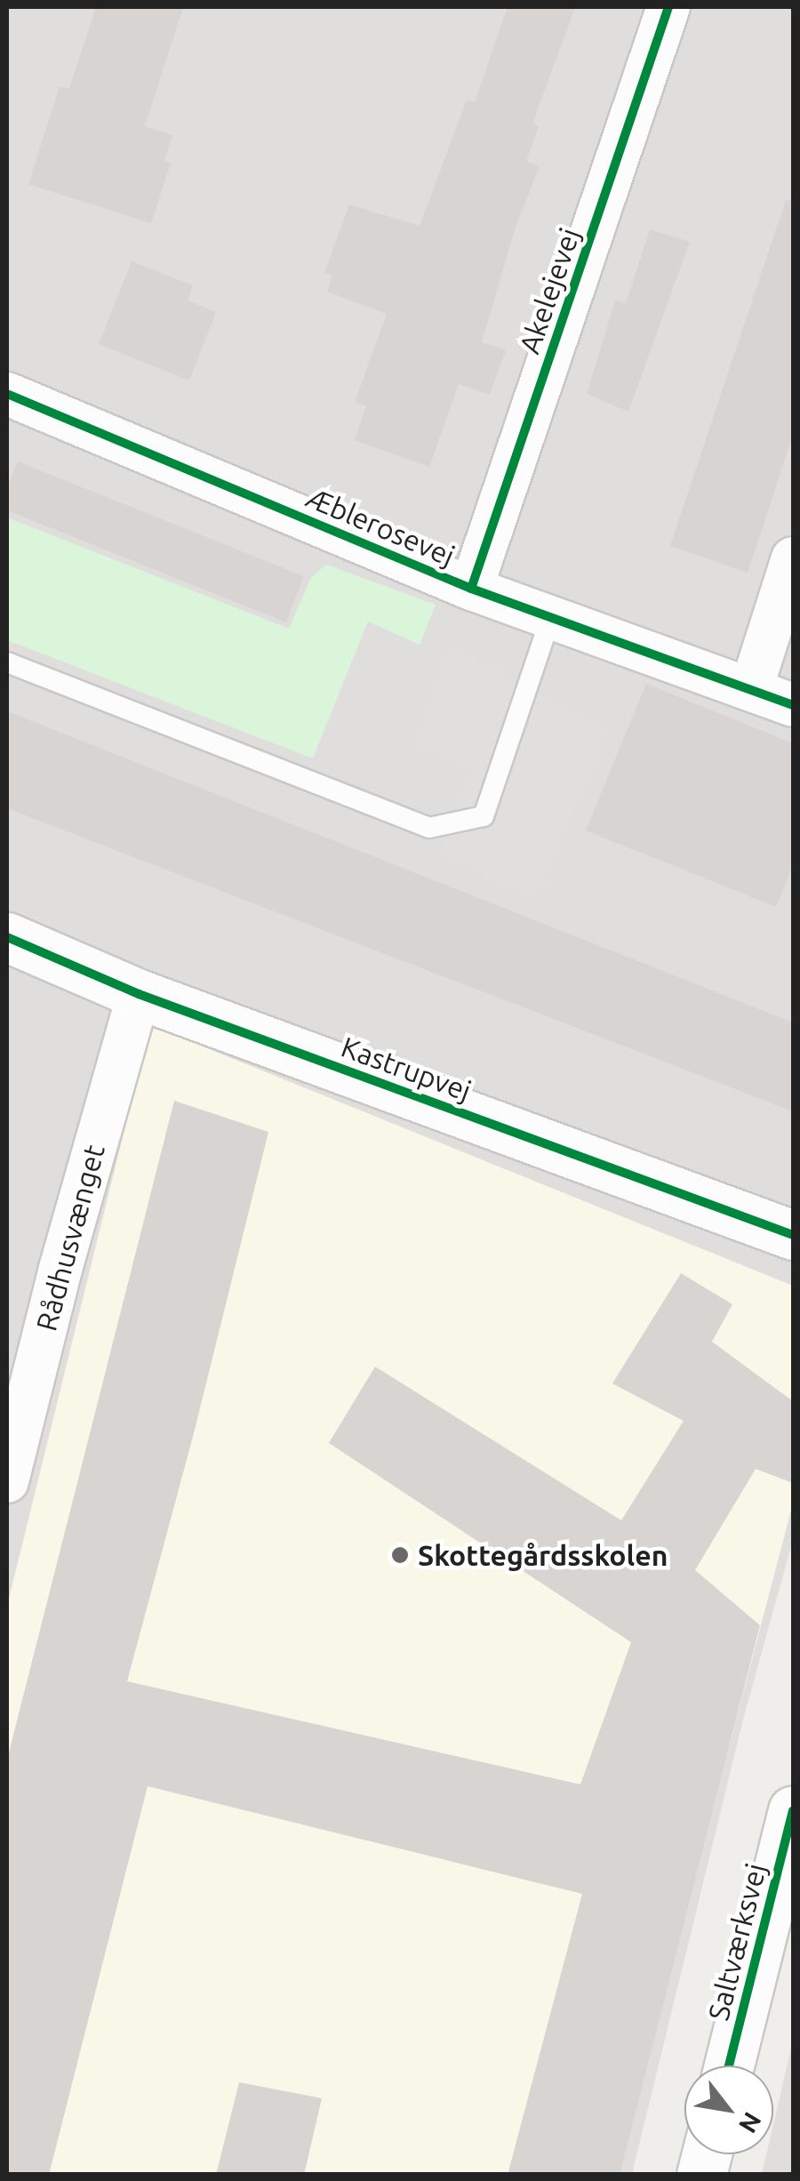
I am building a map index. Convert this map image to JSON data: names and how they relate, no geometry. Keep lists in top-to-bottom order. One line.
{"streets":{"street":["Akelejevej","Æblerosevej","Kastrupvej","Rådhusvænget","Saltværksvej"]},"crossings":[["Akelejevej","Æblerosevej"],["Kastrupvej","Rådhusvænget"]],"places":["Skottegårdsskolen"],"north":"bottom right"}
